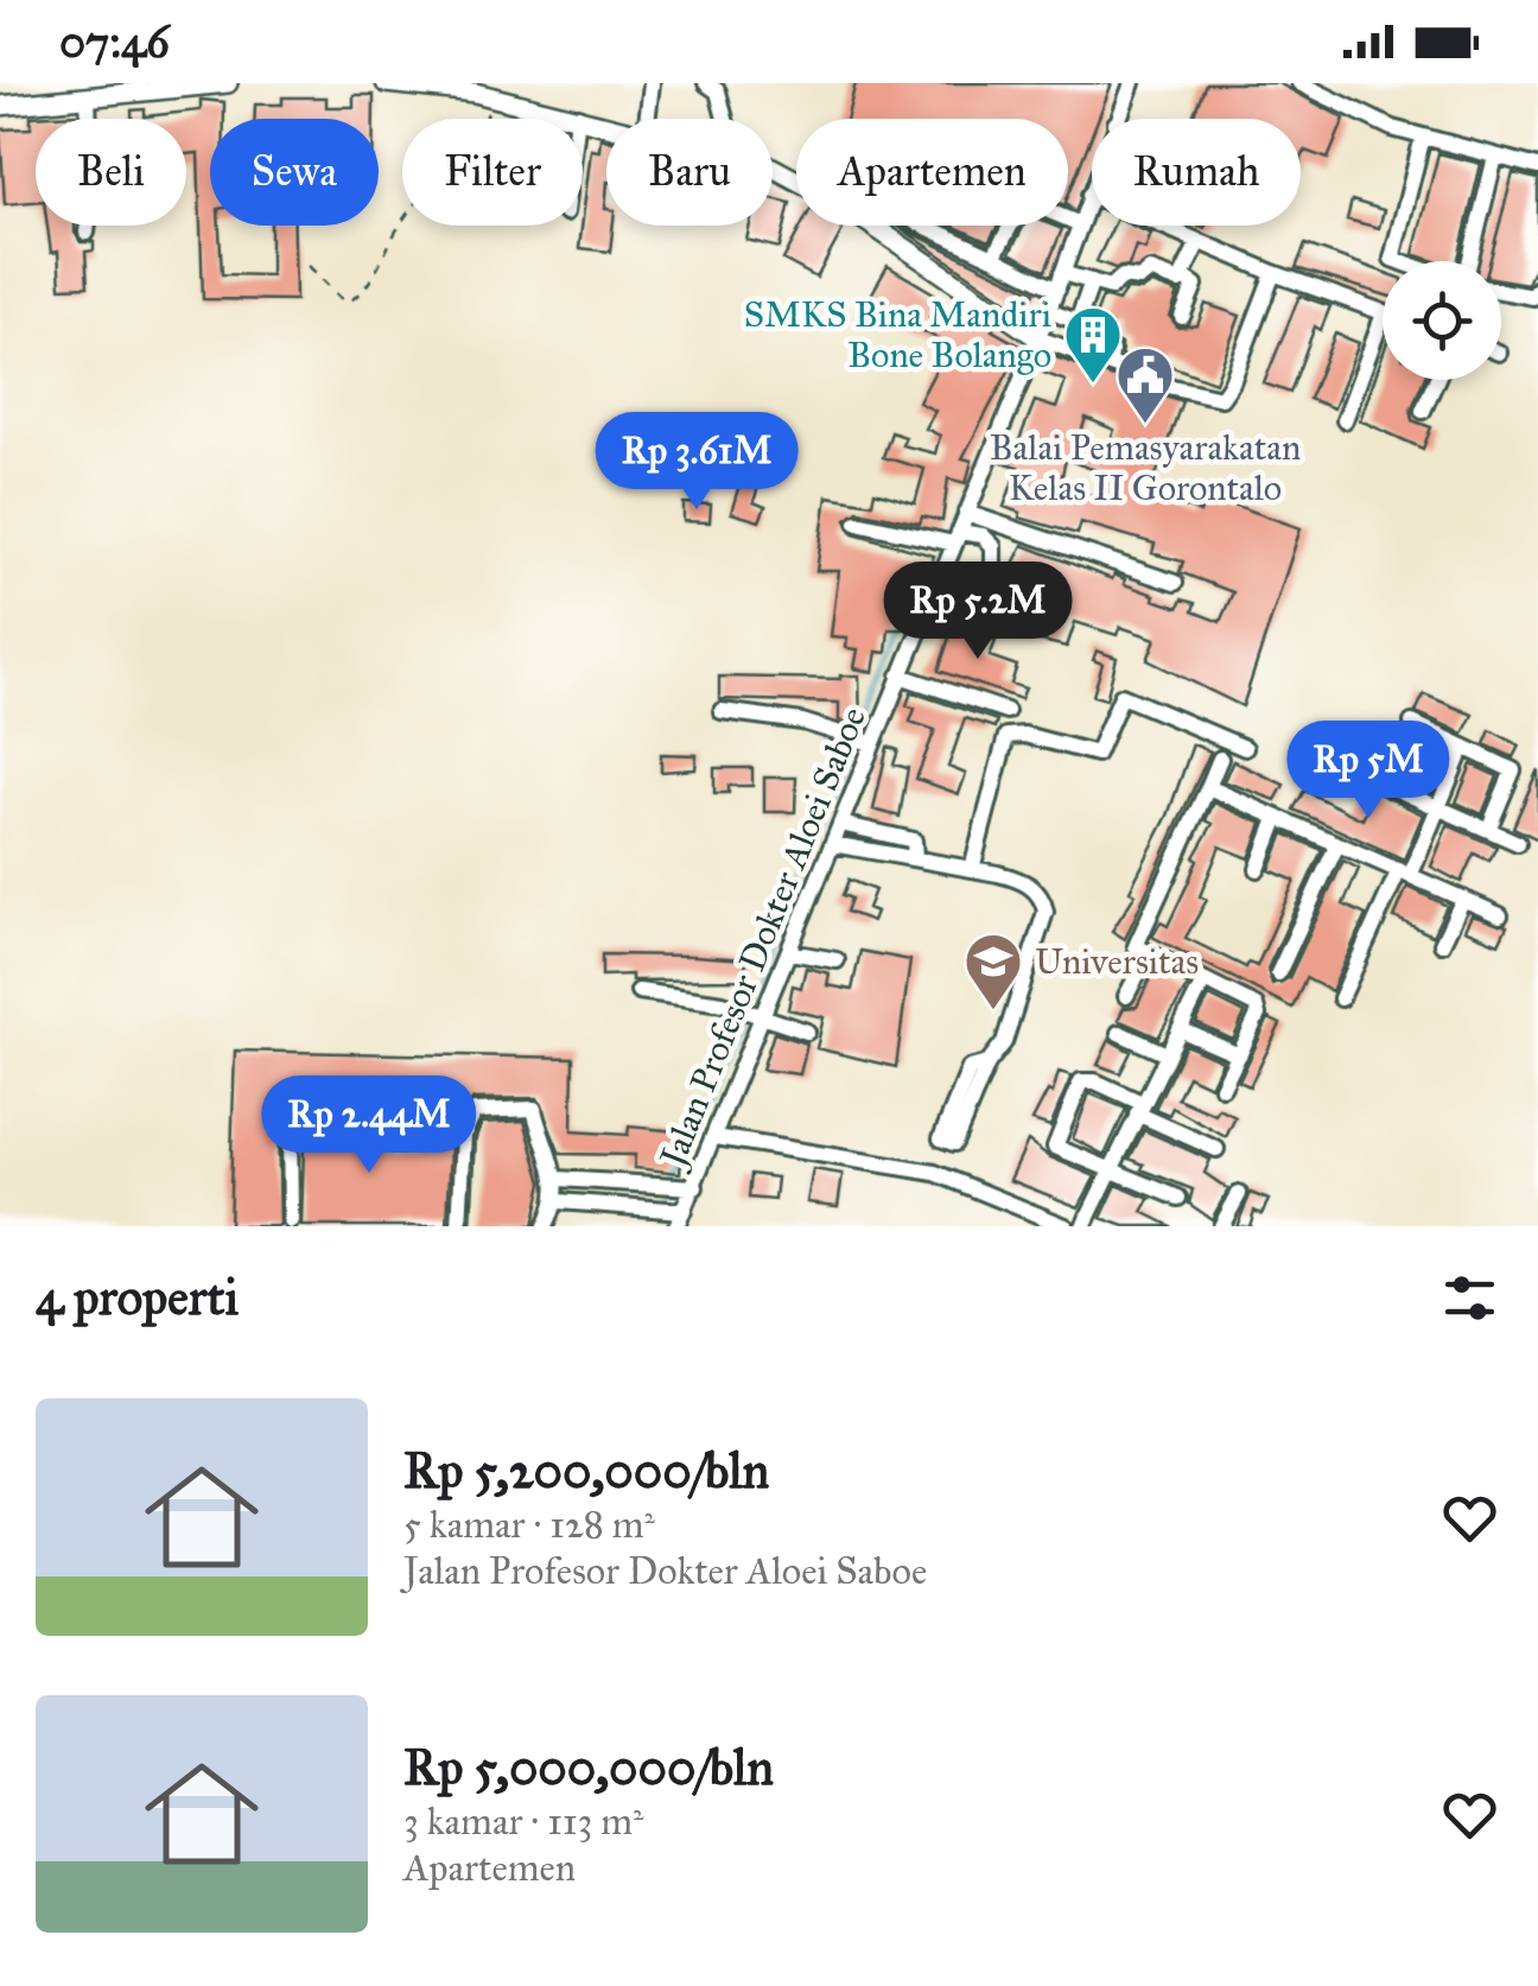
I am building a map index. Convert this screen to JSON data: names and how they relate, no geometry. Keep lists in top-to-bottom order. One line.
{"streets":{"street":["Jalan Profesor Dokter Aloei Saboe"]},"places":{"building":["SMKS Bina Mandiri Bone Bolango"],"public building":["Balai Pemasyarakatan Kelas II Gorontalo"],"school or university":["Universitas"]},"page":{"status":"07:46","chip":["Beli","Sewa","Filter","Baru","Apartemen","Rumah"],"price":["Rp 3.61M","Rp 5.2M","Rp 5M","Rp 2.44M"],"heading":"4 properti","list":[{"name":"Rp 5,200,000/bln","note":"5 kamar · 128 m² · Jalan Profesor Dokter Aloei Saboe"},{"name":"Rp 5,000,000/bln","note":"3 kamar · 113 m² · Apartemen"}]}}
